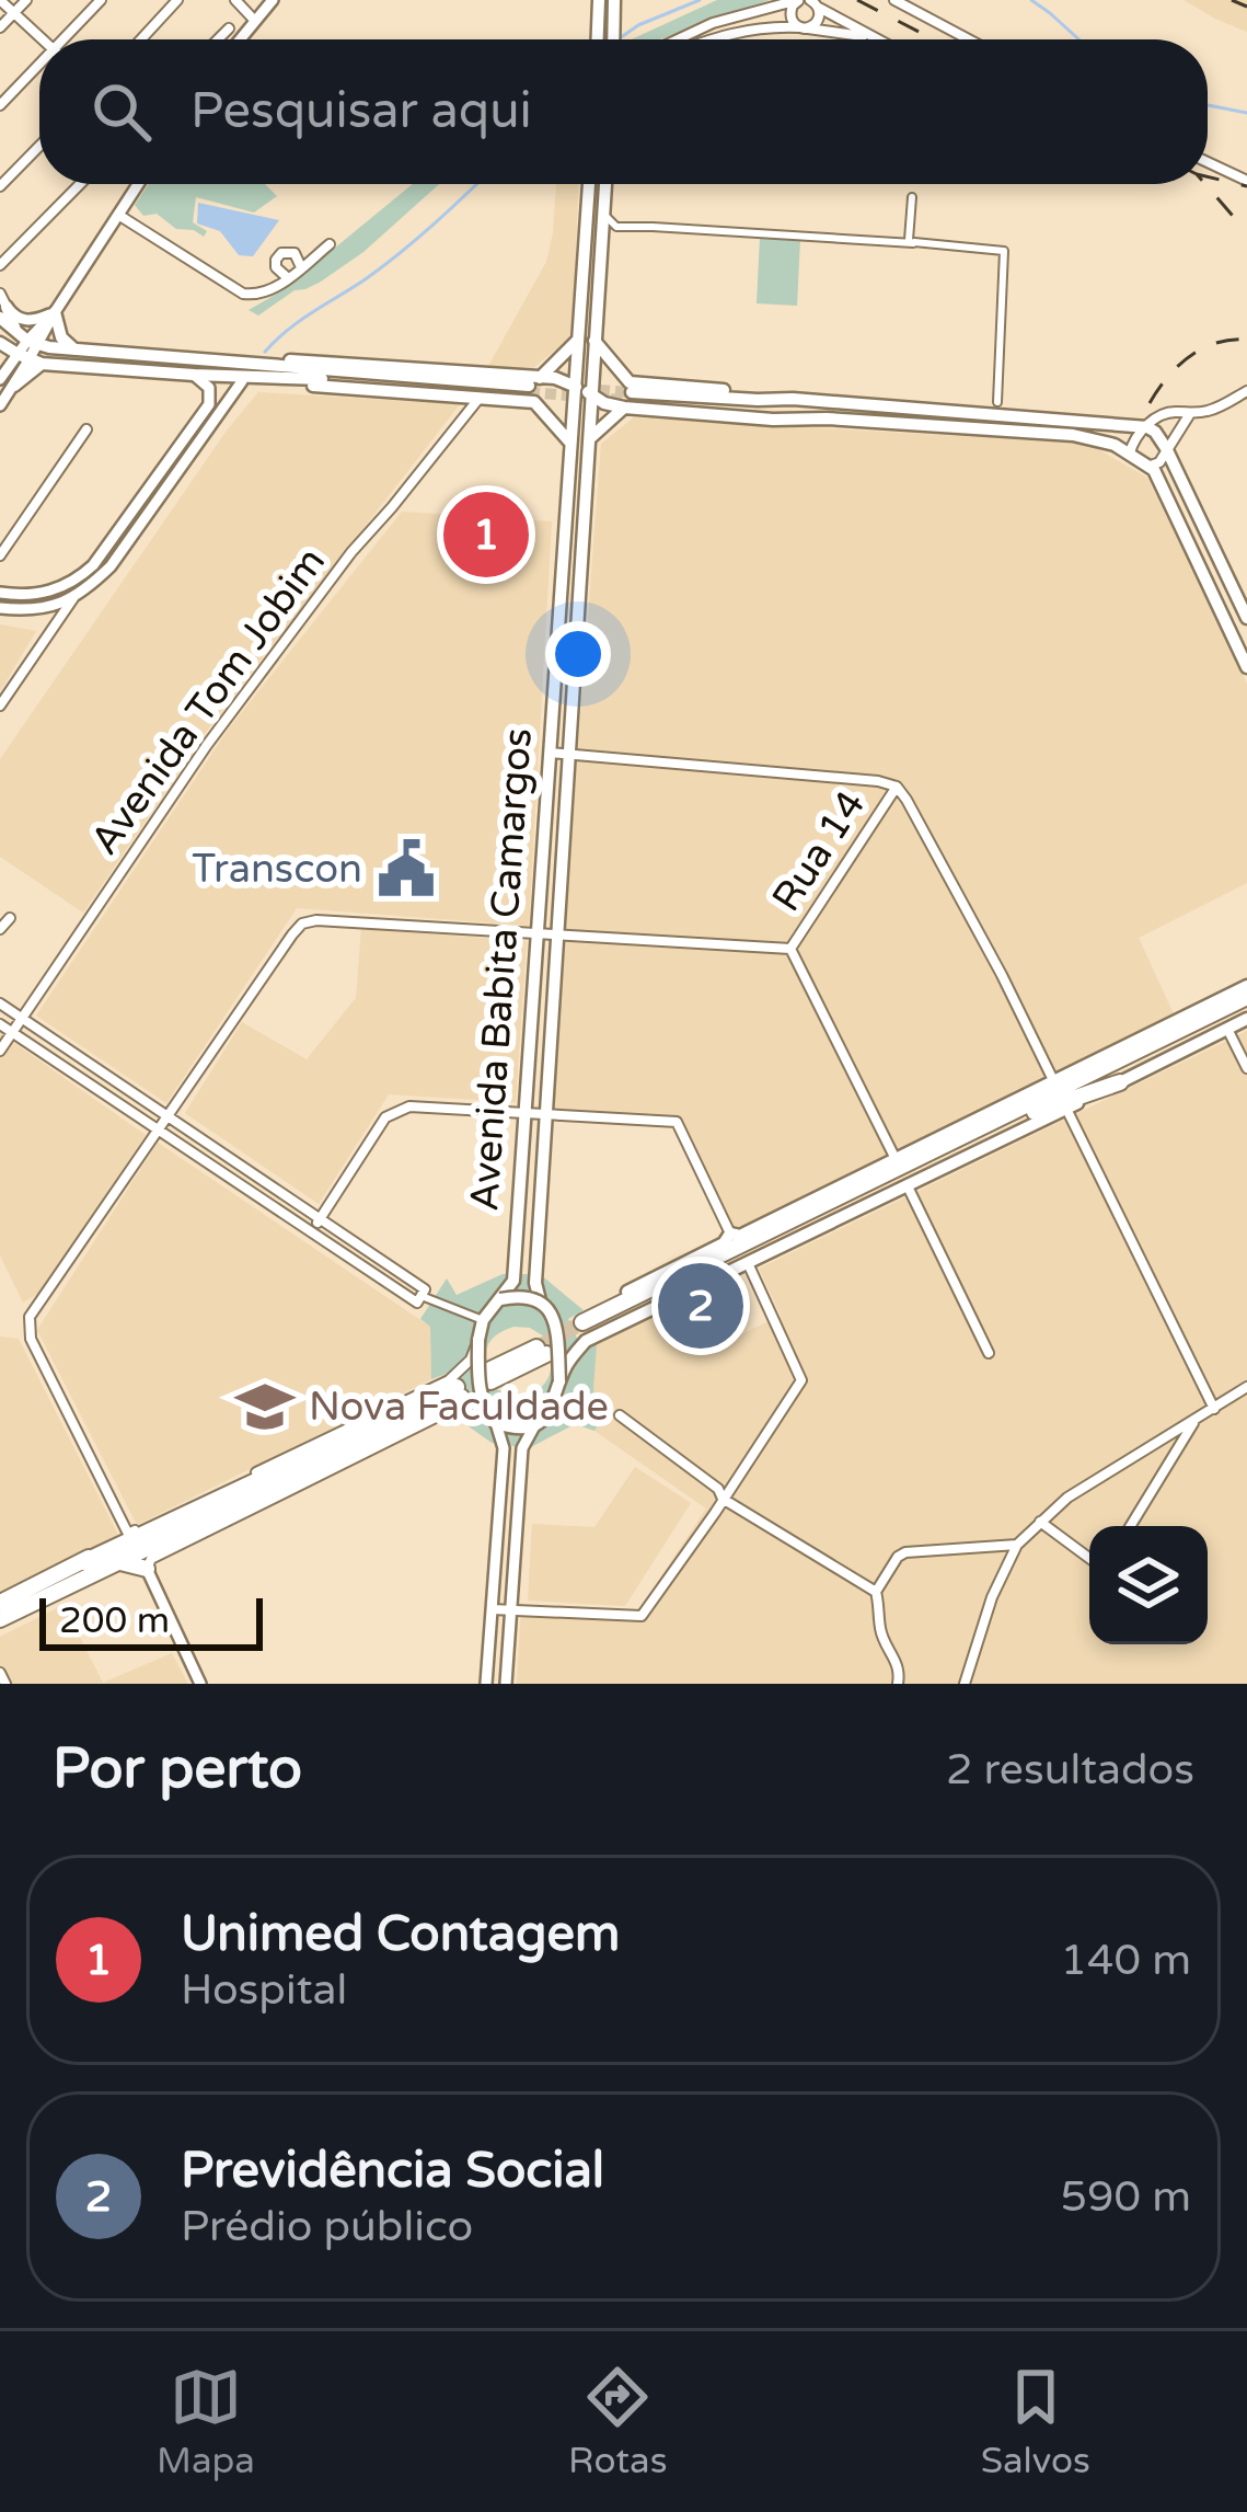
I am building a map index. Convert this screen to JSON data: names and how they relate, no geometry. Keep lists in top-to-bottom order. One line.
{"streets":{"main road":["Avenida Babita Camargos"],"street":["Avenida Tom Jobim","Rua 14"]},"places":{"public building":["Transcon"],"school or university":["Nova Faculdade"]},"scale_bar":"200 m","page":{"search":"Pesquisar aqui","pins":["1","2"],"scale":"200 m","heading":["Por perto","2 resultados"],"list":[{"mark":"1","name":"Unimed Contagem","note":"Hospital","value":"140 m"},{"mark":"2","name":"Previdência Social","note":"Prédio público","value":"590 m"}],"nav":["Mapa","Rotas","Salvos"]}}
